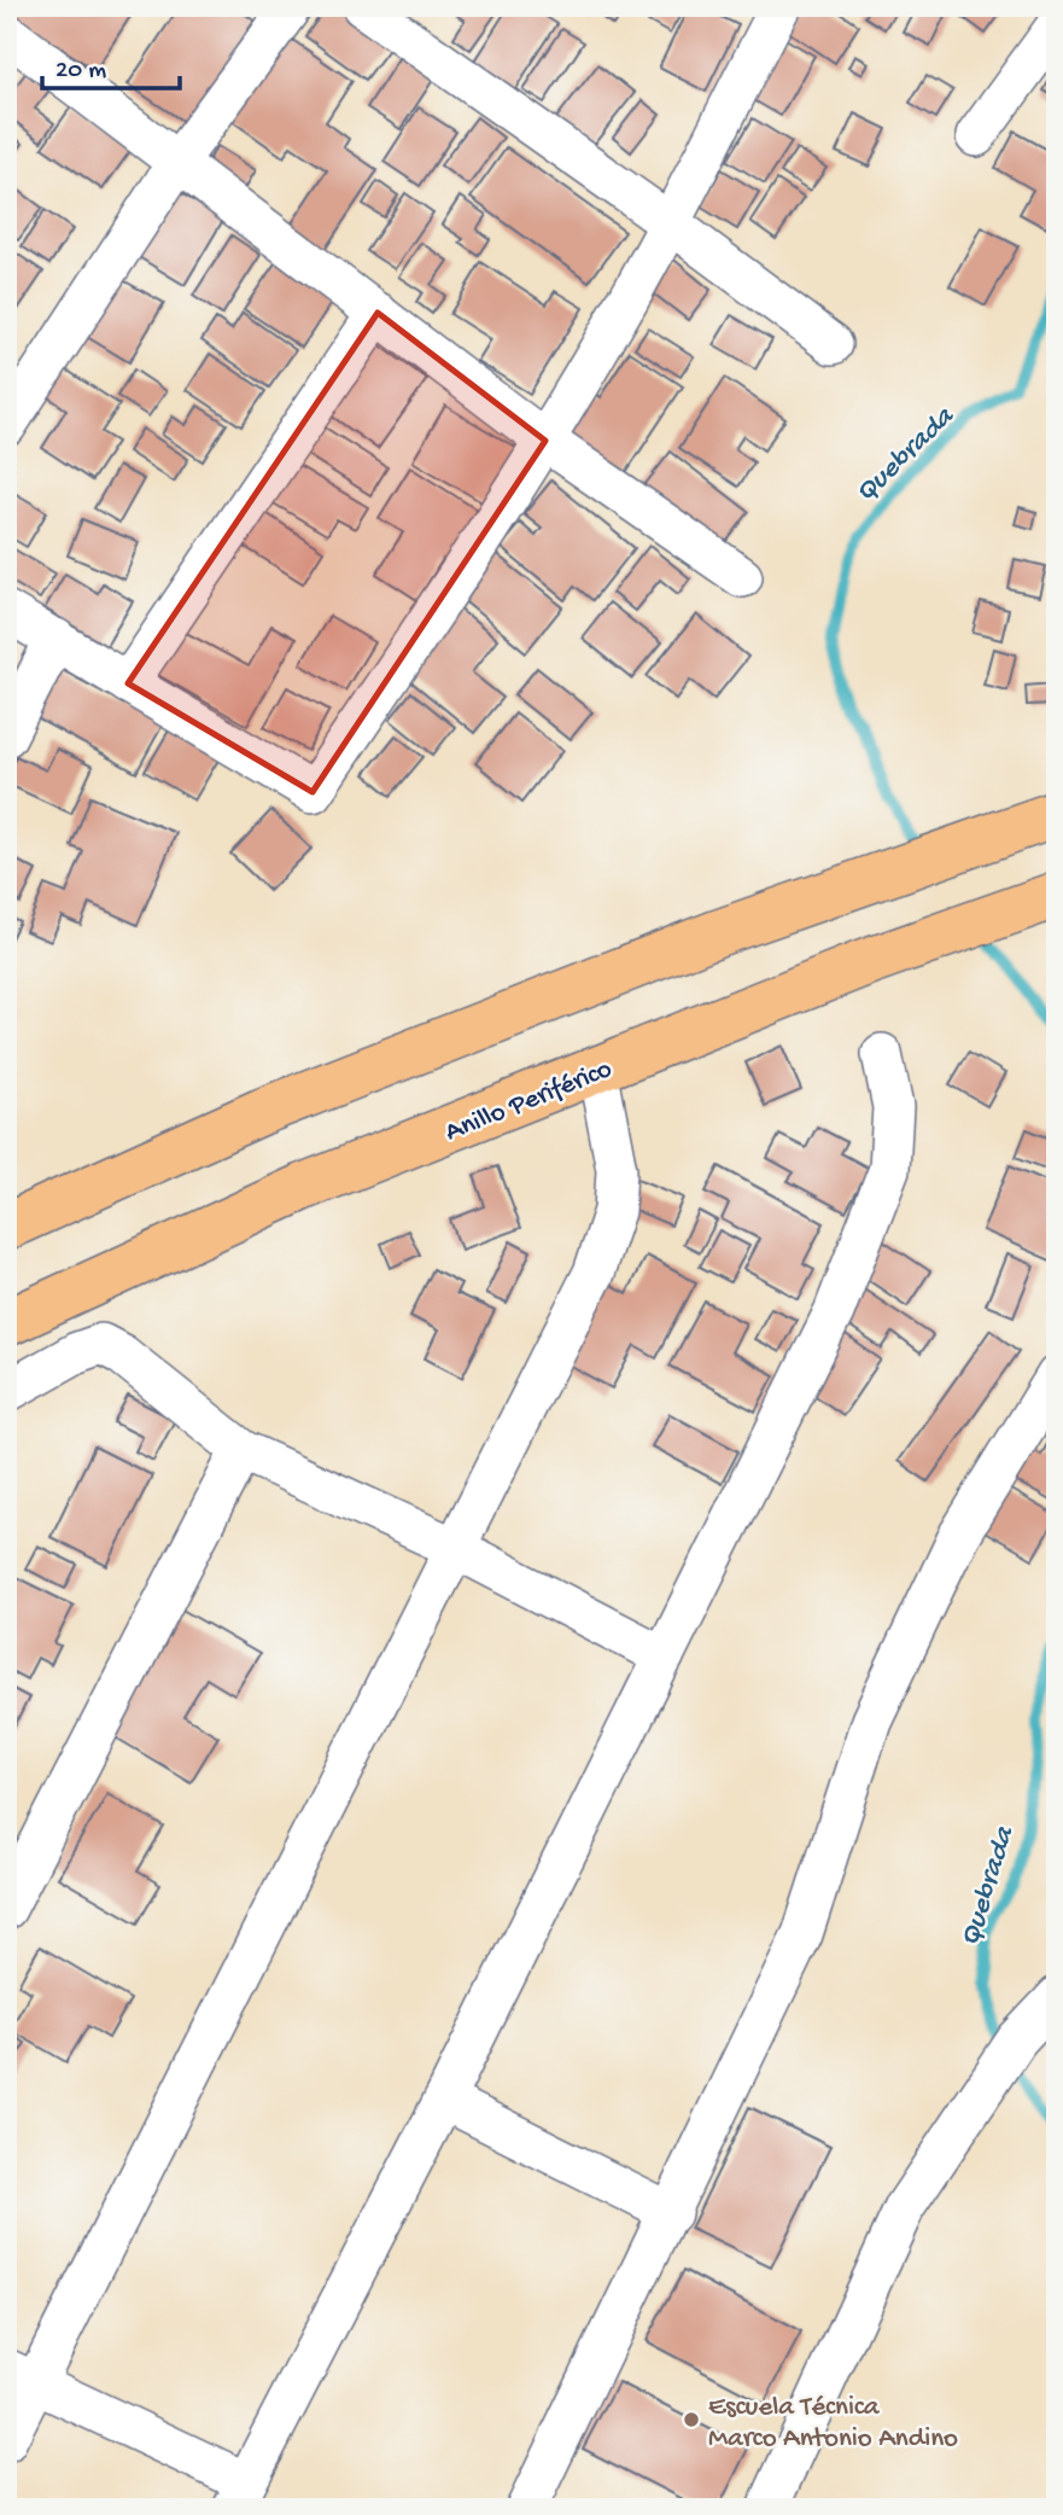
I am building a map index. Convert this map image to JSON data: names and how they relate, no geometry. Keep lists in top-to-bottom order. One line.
{"streets":{"highway":["Anillo Periférico"]},"water":["Quebrada"],"places":["Escuela Técnica Marco Antonio Andino"],"scale_bar":"20 m"}
